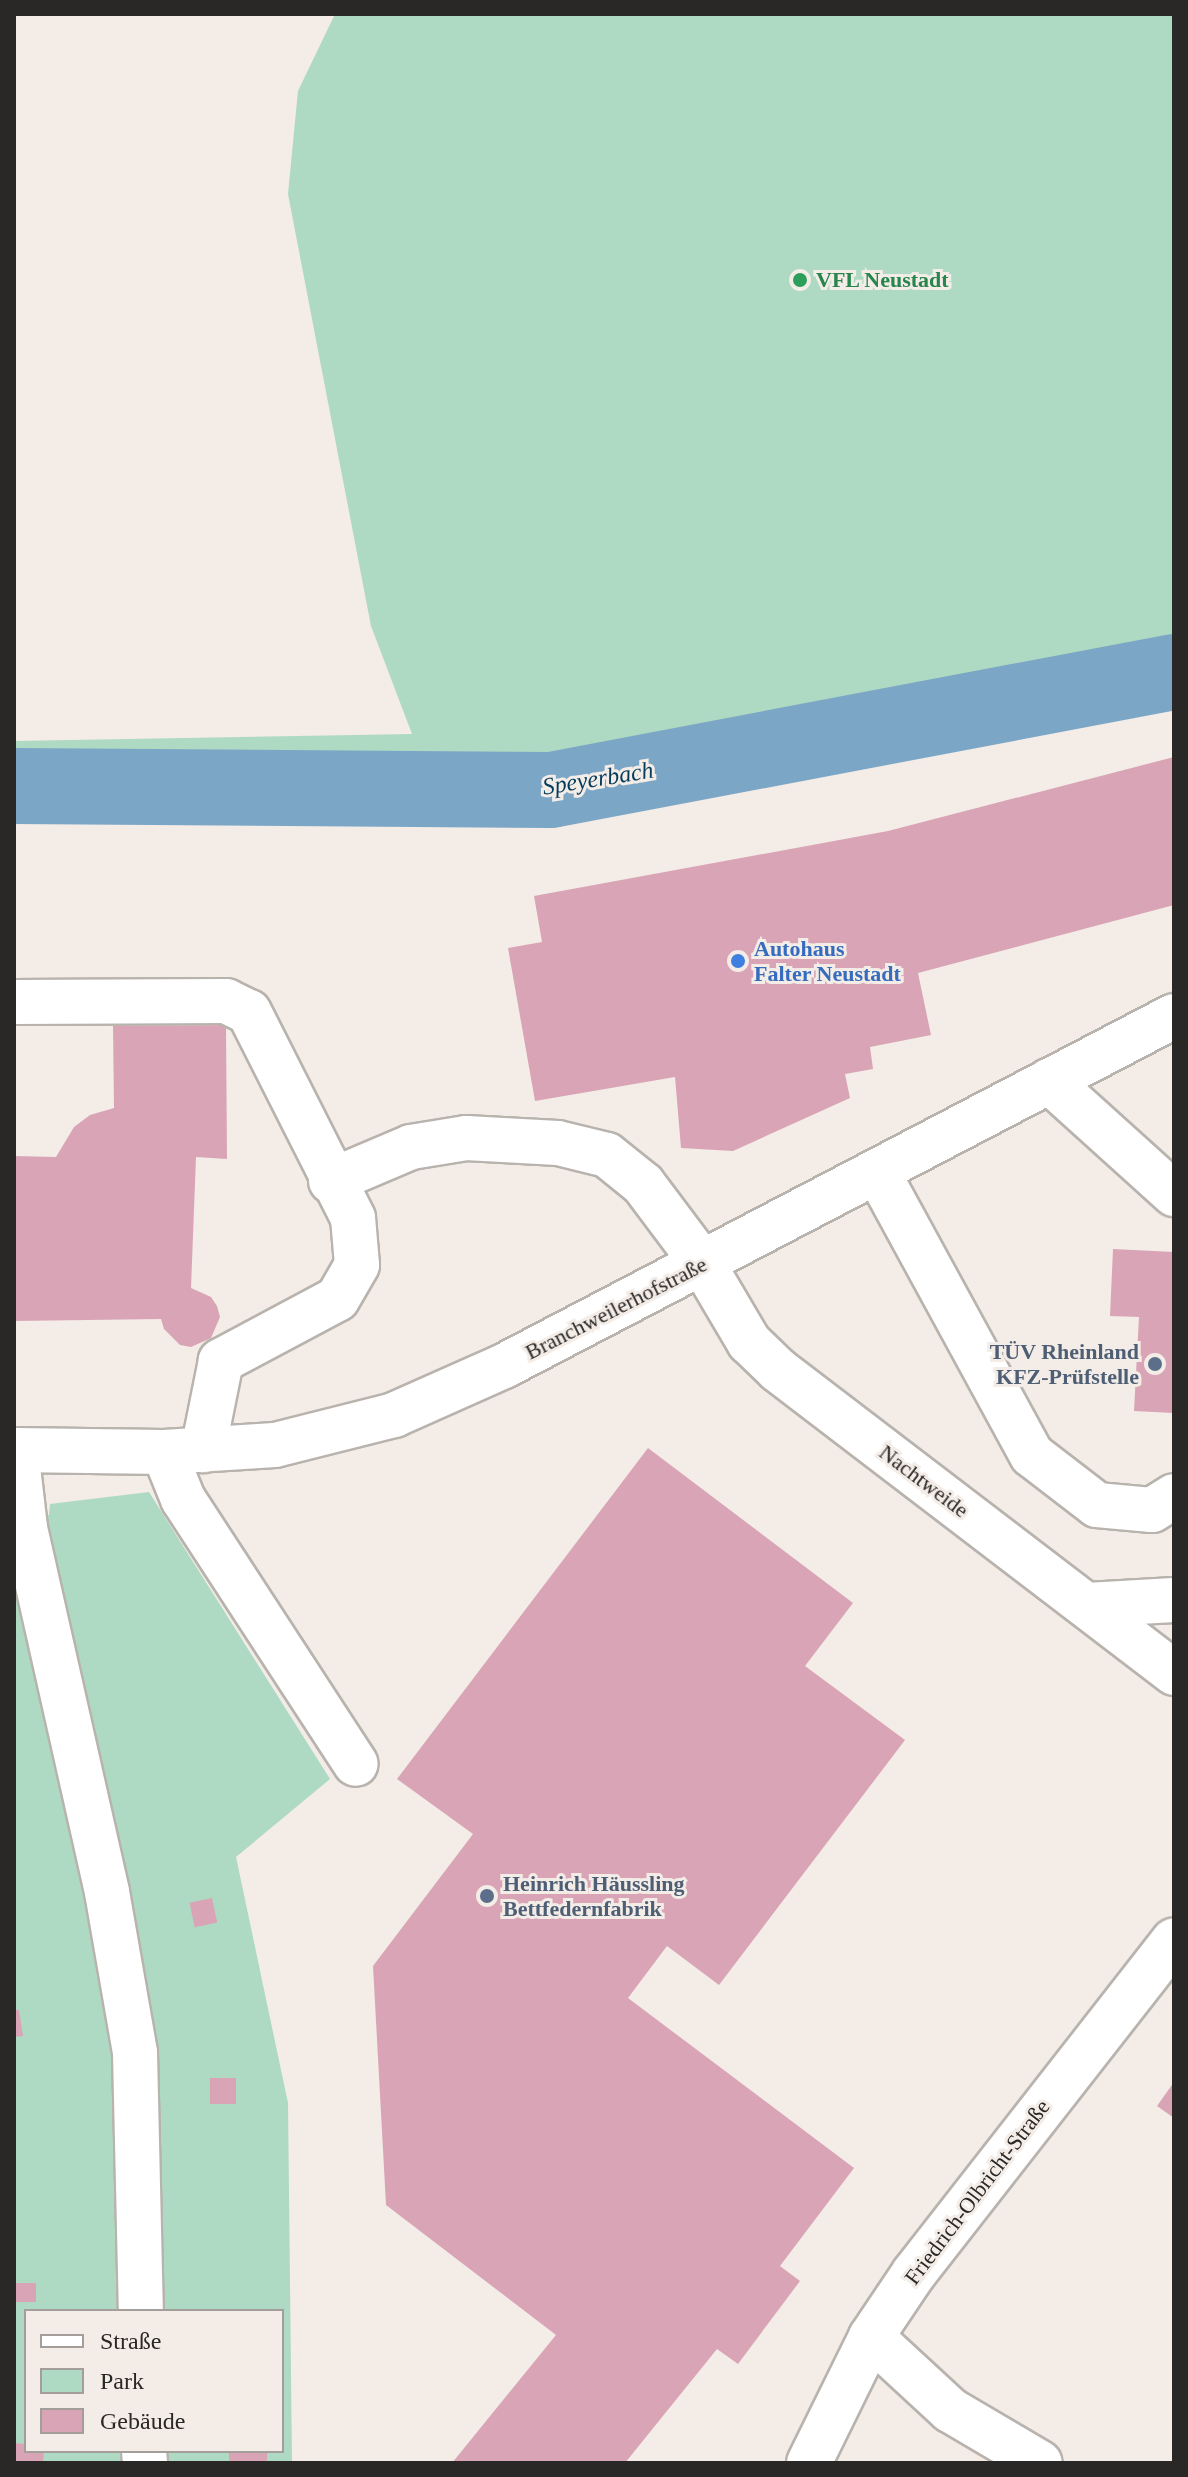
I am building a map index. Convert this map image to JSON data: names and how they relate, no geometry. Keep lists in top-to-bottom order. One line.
{"streets":{"street":["Branchweilerhofstraße","Nachtweide","Friedrich-Olbricht-Straße"]},"crossings":[["Branchweilerhofstraße","Nachtweide"]],"water":["Speyerbach"],"places":["VFL Neustadt","Autohaus Falter Neustadt","TÜV Rheinland KFZ-Prüfstelle","Heinrich Häussling Bettfedernfabrik"],"legend":["Straße","Park","Gebäude"]}
